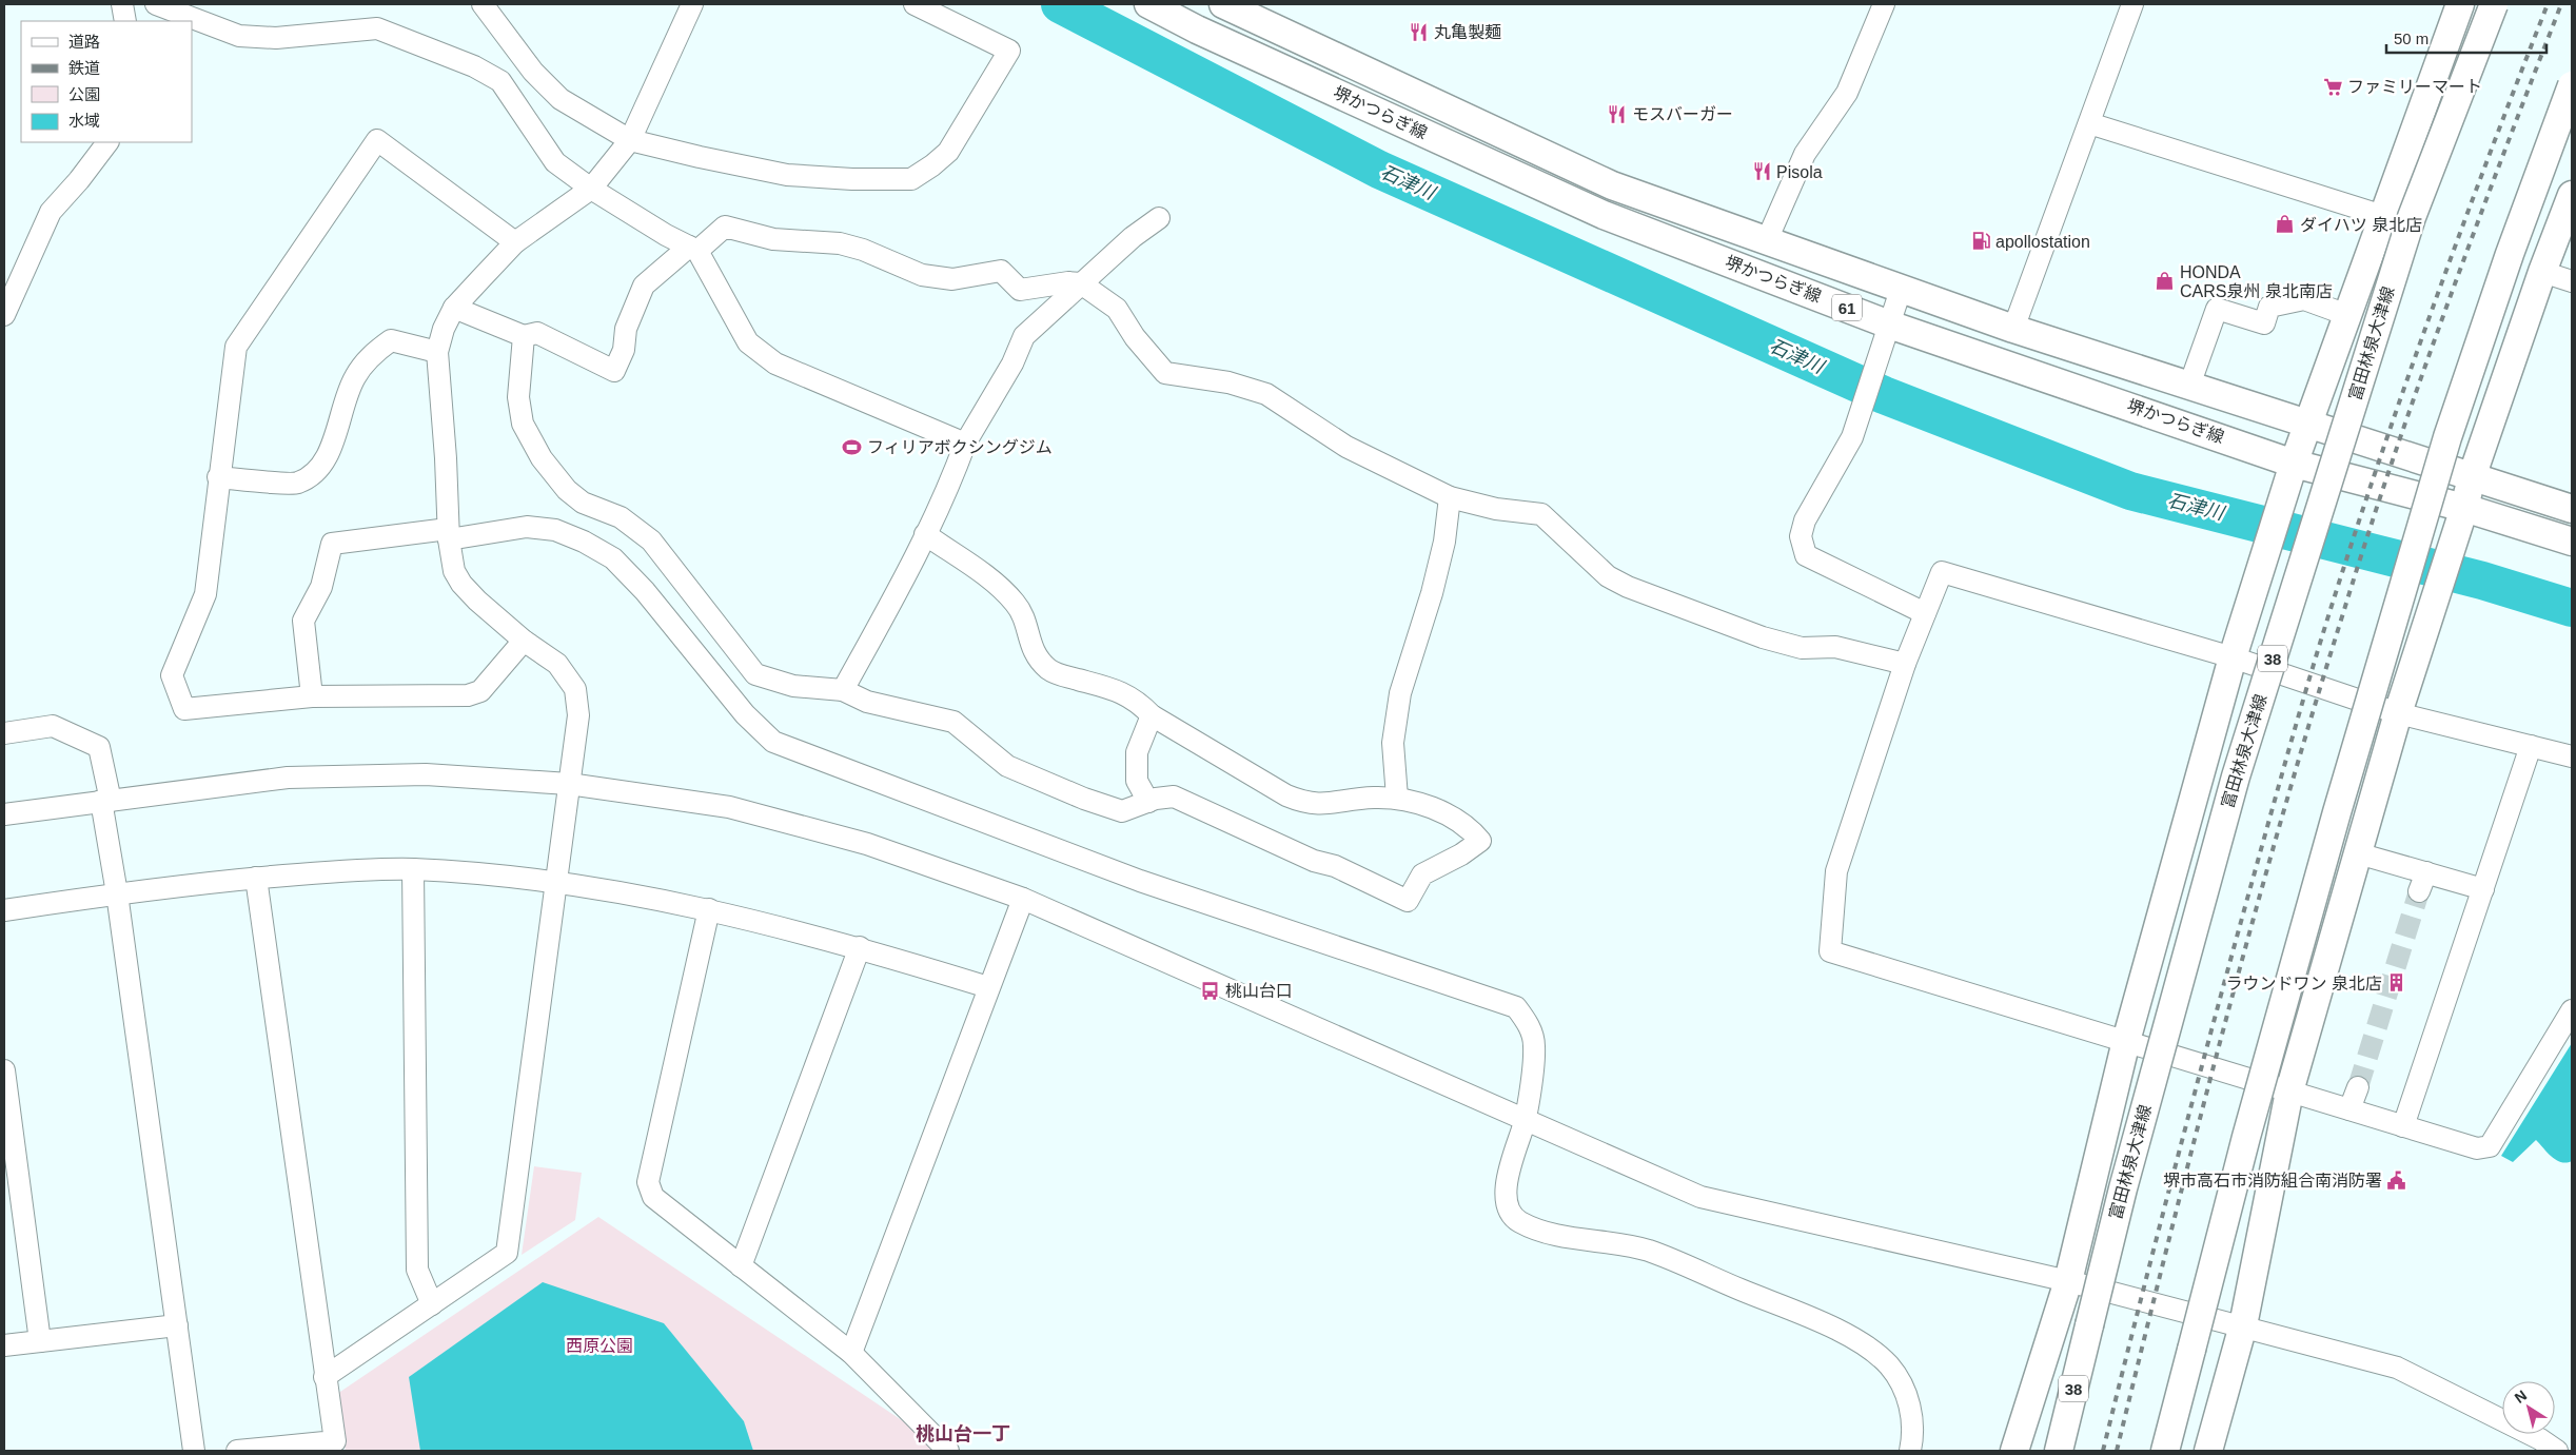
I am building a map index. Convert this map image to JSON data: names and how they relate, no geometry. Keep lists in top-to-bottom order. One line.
{"streets":{"main road":["堺かつらぎ線","61","富田林泉大津線","38"]},"districts":["桃山台一丁"],"water":["石津川"],"parks":["西原公園"],"places":{"restaurant":["丸亀製麺","モスバーガー","Pisola"],"supermarket":["ファミリーマート"],"shop":["ダイハツ 泉北店","HONDA CARS泉州 泉北南店"],"fuel station":["apollostation"],"sports":["フィリアボクシングジム"],"building":["ラウンドワン 泉北店"],"bus stop":["桃山台口"],"public building":["堺市高石市消防組合南消防署"]},"legend":["道路","鉄道","公園","水域"],"scale_bar":"50 m","north":"top left"}
